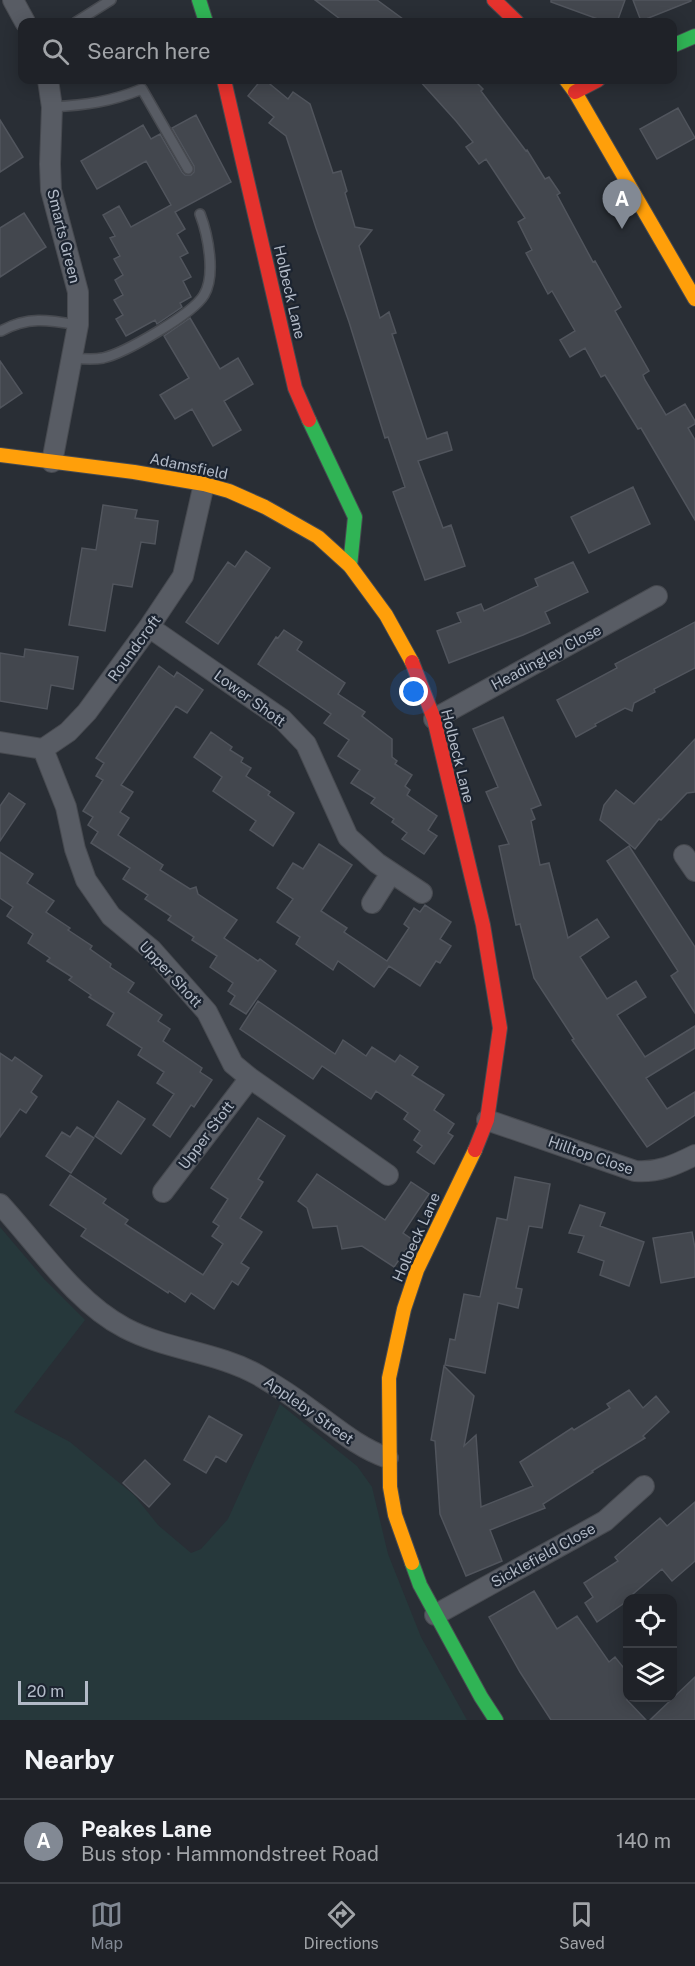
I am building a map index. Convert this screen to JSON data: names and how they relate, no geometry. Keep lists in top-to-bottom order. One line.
{"streets":{"street":["Smarts Green","Holbeck Lane","Adamsfield","Roundcroft","Headingley Close","Lower Shott","Upper Shott","Upper Stott","Hilltop Close","Appleby Street","Sicklefield Close"]},"crossings":[["Smarts Green","Adamsfield"],["Holbeck Lane","Adamsfield"],["Holbeck Lane","Headingley Close"],["Holbeck Lane","Hilltop Close"],["Holbeck Lane","Appleby Street"],["Adamsfield","Roundcroft"],["Roundcroft","Lower Shott"],["Roundcroft","Upper Shott"],["Upper Shott","Upper Stott"]],"scale_bar":"20 m","page":{"search":"Search here","pins":"A","scale":"20 m","heading":"Nearby","list":[{"mark":"A","name":"Peakes Lane","note":"Bus stop · Hammondstreet Road","value":"140 m"}],"nav":["Map","Directions","Saved"]}}
